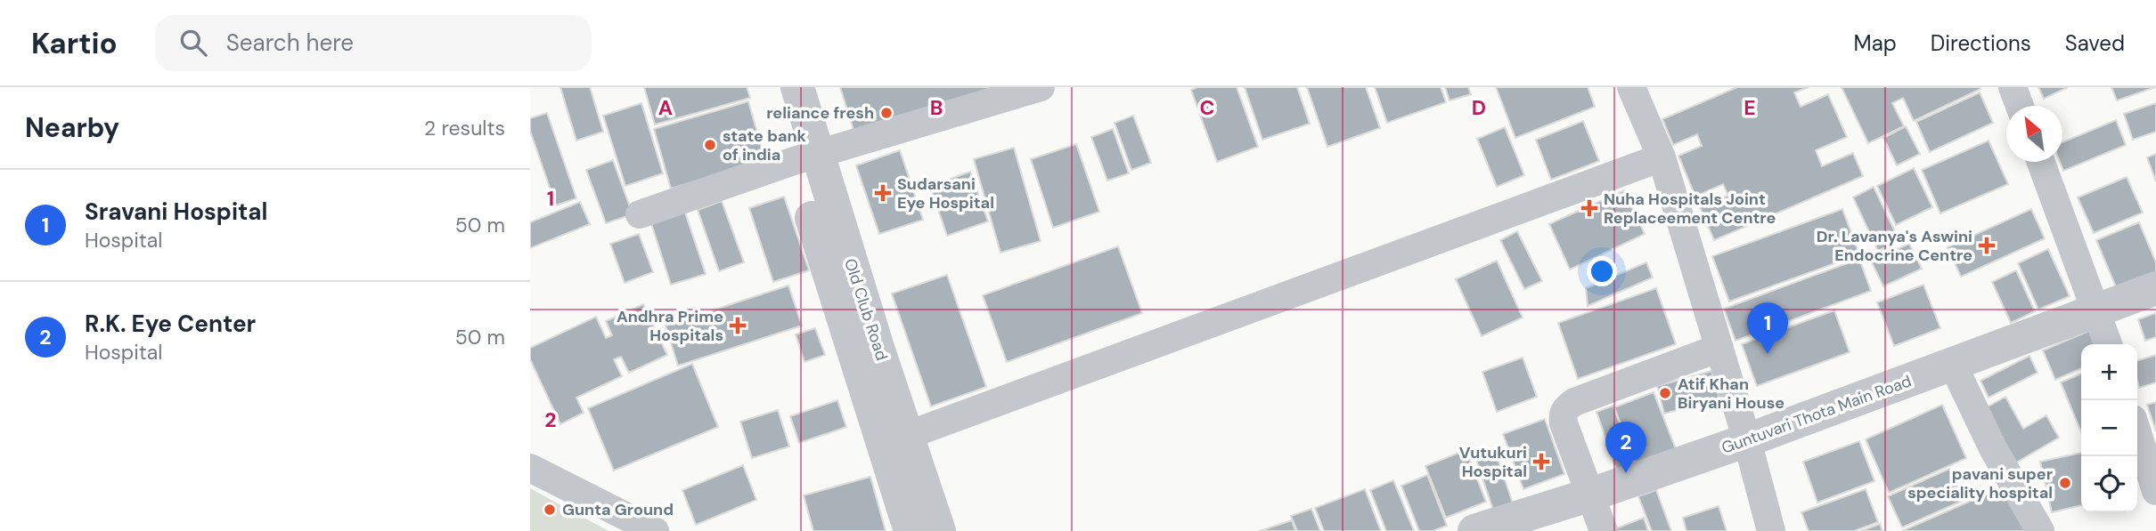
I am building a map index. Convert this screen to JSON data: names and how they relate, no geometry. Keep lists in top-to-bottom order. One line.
{"streets":{"street":["Old Club Road","Guntuvari Thota Main Road"]},"places":{"other":["reliance fresh","state bank of india","Atif Khan Biryani House","pavani super speciality hospital","Gunta Ground"],"health":["Sudarsani Eye Hospital","Nuha Hospitals Joint Replaceement Centre","Dr. Lavanya's Aswini Endocrine Centre","Andhra Prime Hospitals","Vutukuri Hospital"]},"north":"top left","page":{"header":"Kartio","search":"Search here","nav":["Map","Directions","Saved"],"heading":["Nearby","2 results"],"list":[{"mark":"1","name":"Sravani Hospital","note":"Hospital","value":"50 m"},{"mark":"2","name":"R.K. Eye Center","note":"Hospital","value":"50 m"}],"pins":["1","2"],"map_buttons":["+","−"]},"grid":{"columns":["A","B","C","D","E"],"rows":["1","2"]}}
